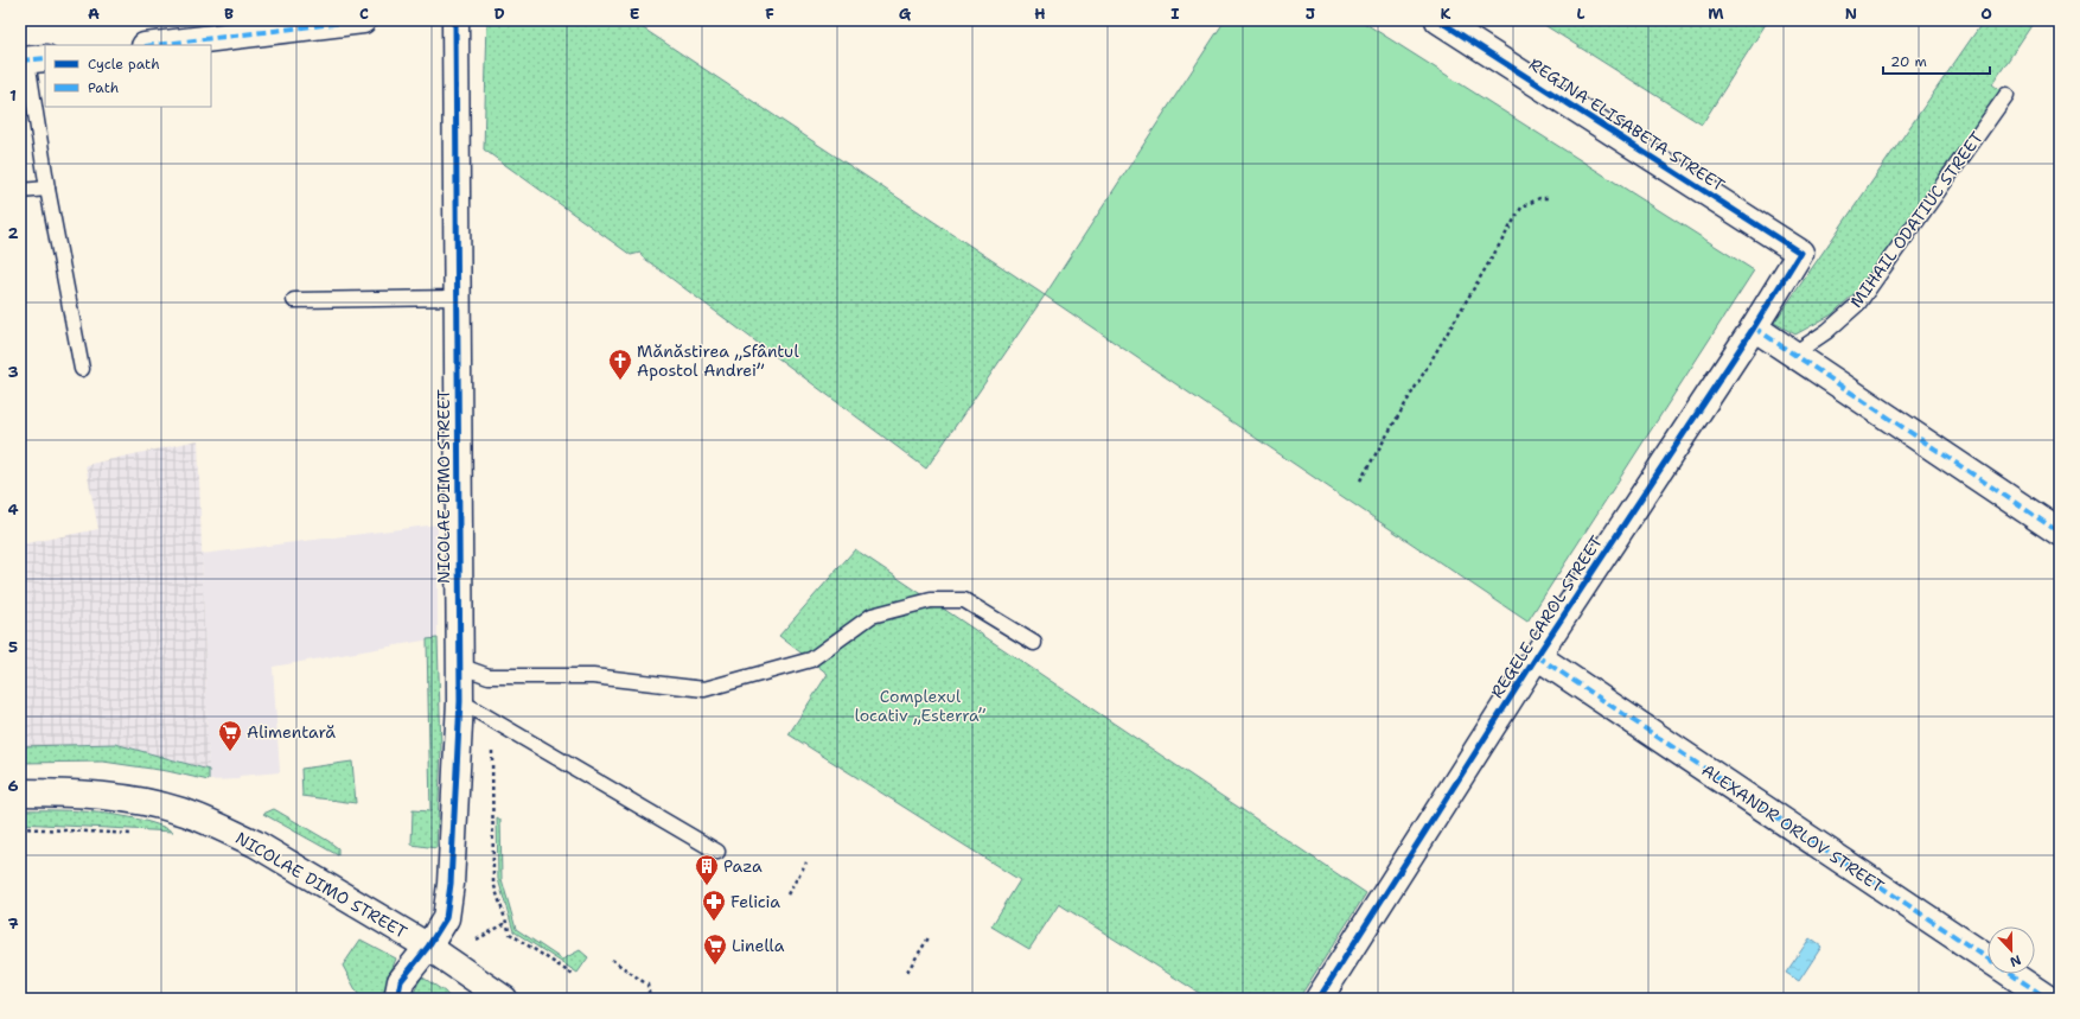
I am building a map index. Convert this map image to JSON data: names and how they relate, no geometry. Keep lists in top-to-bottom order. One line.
{"streets":{"street":["REGINA ELISABETA STREET","NICOLAE DIMO STREET","REGELE CAROL STREET","ALEXANDR ORLOV STREET"],"lane":["MIHAIL ODATIUC STREET"]},"crossings":[["REGINA ELISABETA STREET","REGELE CAROL STREET"],["REGELE CAROL STREET","ALEXANDR ORLOV STREET"]],"parks":["Complexul locativ „Esterra”"],"places":{"church":["Mănăstirea „Sfântul Apostol Andrei”"],"supermarket":["Alimentară","Linella"],"building":["Paza"],"pharmacy":["Felicia"]},"legend":["Cycle path","Path"],"scale_bar":"20 m","north":"bottom","grid":{"columns":["A","B","C","D","E","F","G","H","I","J","K","L","M","N","O"],"rows":["1","2","3","4","5","6","7"]}}
